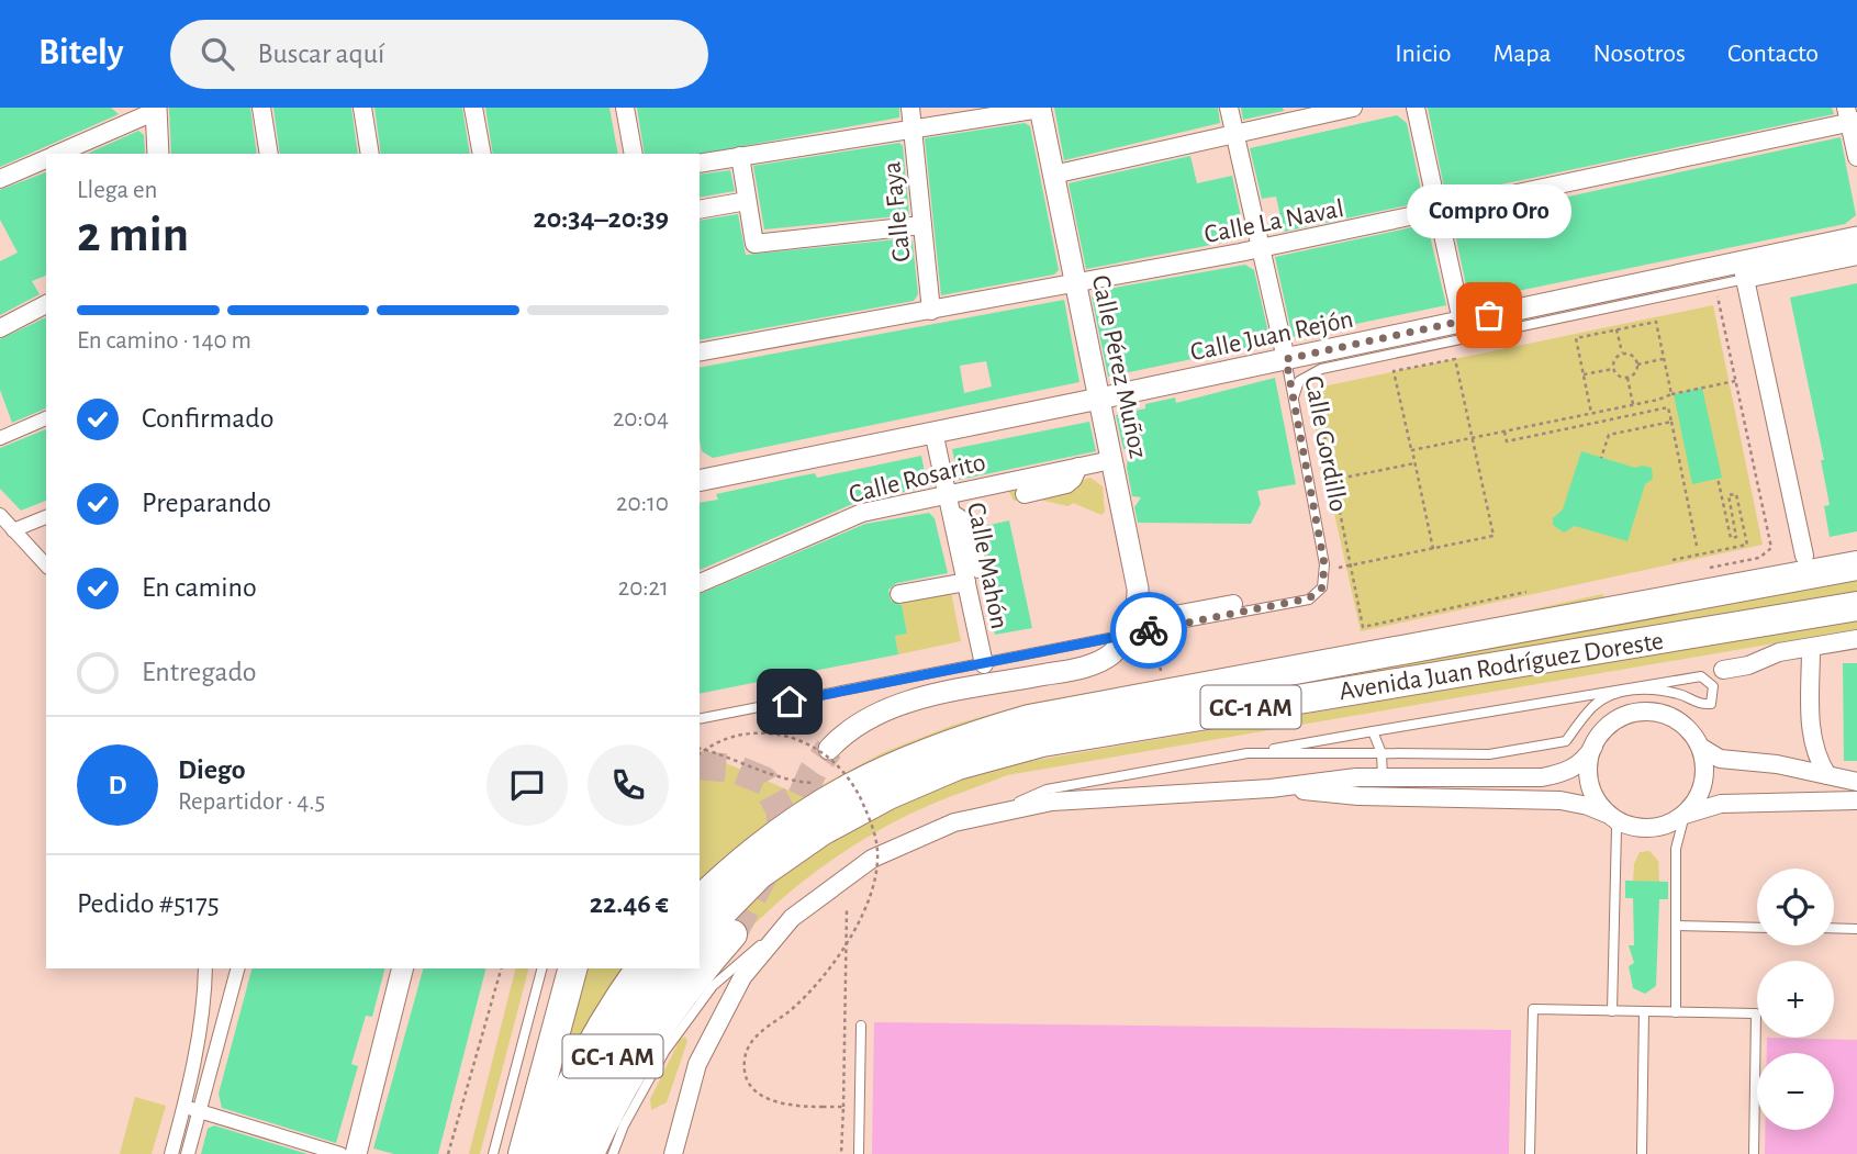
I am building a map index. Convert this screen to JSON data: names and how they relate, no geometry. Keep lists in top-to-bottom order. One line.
{"streets":{"highway":["Avenida Juan Rodríguez Doreste","GC-1 AM"],"street":["Calle Faya","Calle La Naval","Calle Juan Rejón","Calle Pérez Muñoz","Calle Gordillo","Calle Rosarito","Calle Mahón"]},"crossings":[["Calle Faya","Calle La Naval"],["Calle La Naval","Calle Pérez Muñoz"],["Calle La Naval","Calle Gordillo"],["Calle Juan Rejón","Calle Pérez Muñoz"],["Calle Juan Rejón","Calle Gordillo"],["Calle Juan Rejón","Calle Mahón"],["Calle Pérez Muñoz","Calle Rosarito"],["Calle Rosarito","Calle Mahón"]],"places":["Compro Oro"],"page":{"header":"Bitely","search":"Buscar aquí","nav":["Inicio","Mapa","Nosotros","Contacto"],"heading":["2 min","Llega en","20:34–20:39"],"panel":["Diego","Repartidor · 4.5","Pedido #5175","22.46 €"],"bubble":"Compro Oro","bar":"En camino · 140 m","list":[["Confirmado","20:04"],["Preparando","20:10"],["En camino","20:21"],"Entregado"],"round":"D","map_buttons":["+","−"]}}
